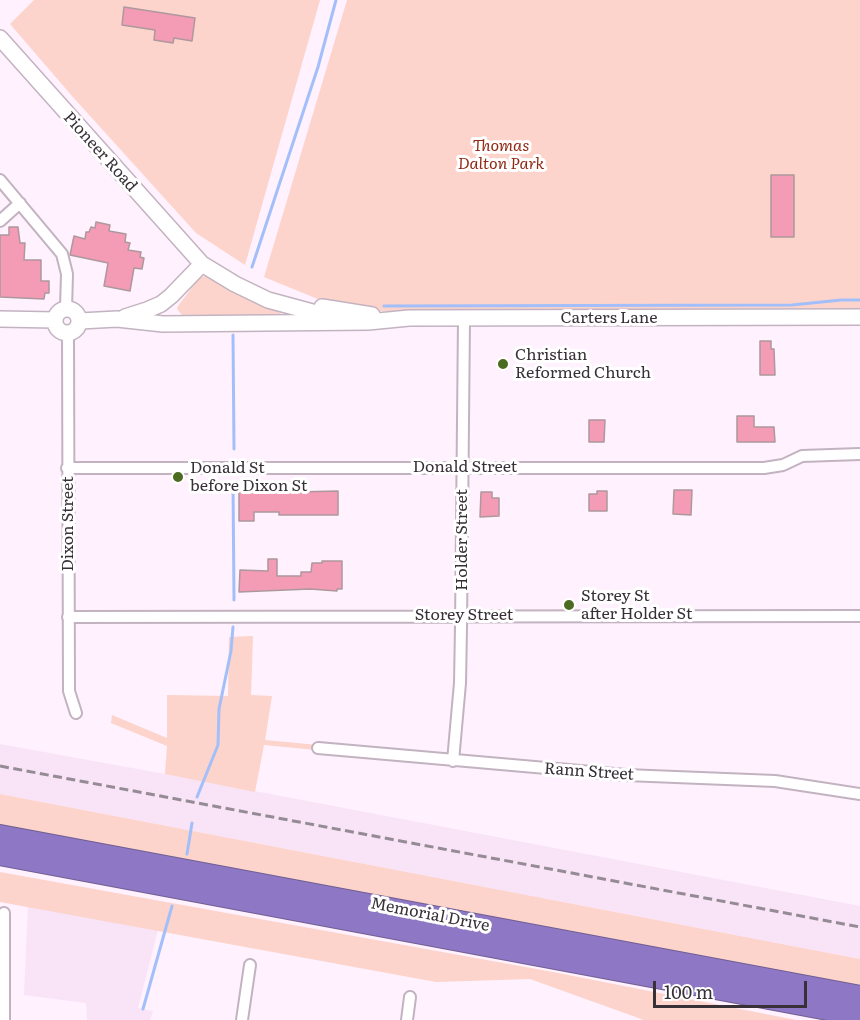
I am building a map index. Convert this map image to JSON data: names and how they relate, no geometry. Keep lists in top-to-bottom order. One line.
{"streets":{"highway":["Memorial Drive"],"main road":["Pioneer Road","Carters Lane"],"street":["Donald Street","Dixon Street","Holder Street","Storey Street","Rann Street"]},"crossings":[["Pioneer Road","Carters Lane"],["Carters Lane","Dixon Street"],["Carters Lane","Holder Street"],["Donald Street","Dixon Street"],["Donald Street","Holder Street"],["Dixon Street","Storey Street"],["Holder Street","Storey Street"],["Holder Street","Rann Street"]],"parks":["Thomas Dalton Park"],"places":["Christian Reformed Church","Donald St before Dixon St","Storey St after Holder St"],"scale_bar":"100 m"}
